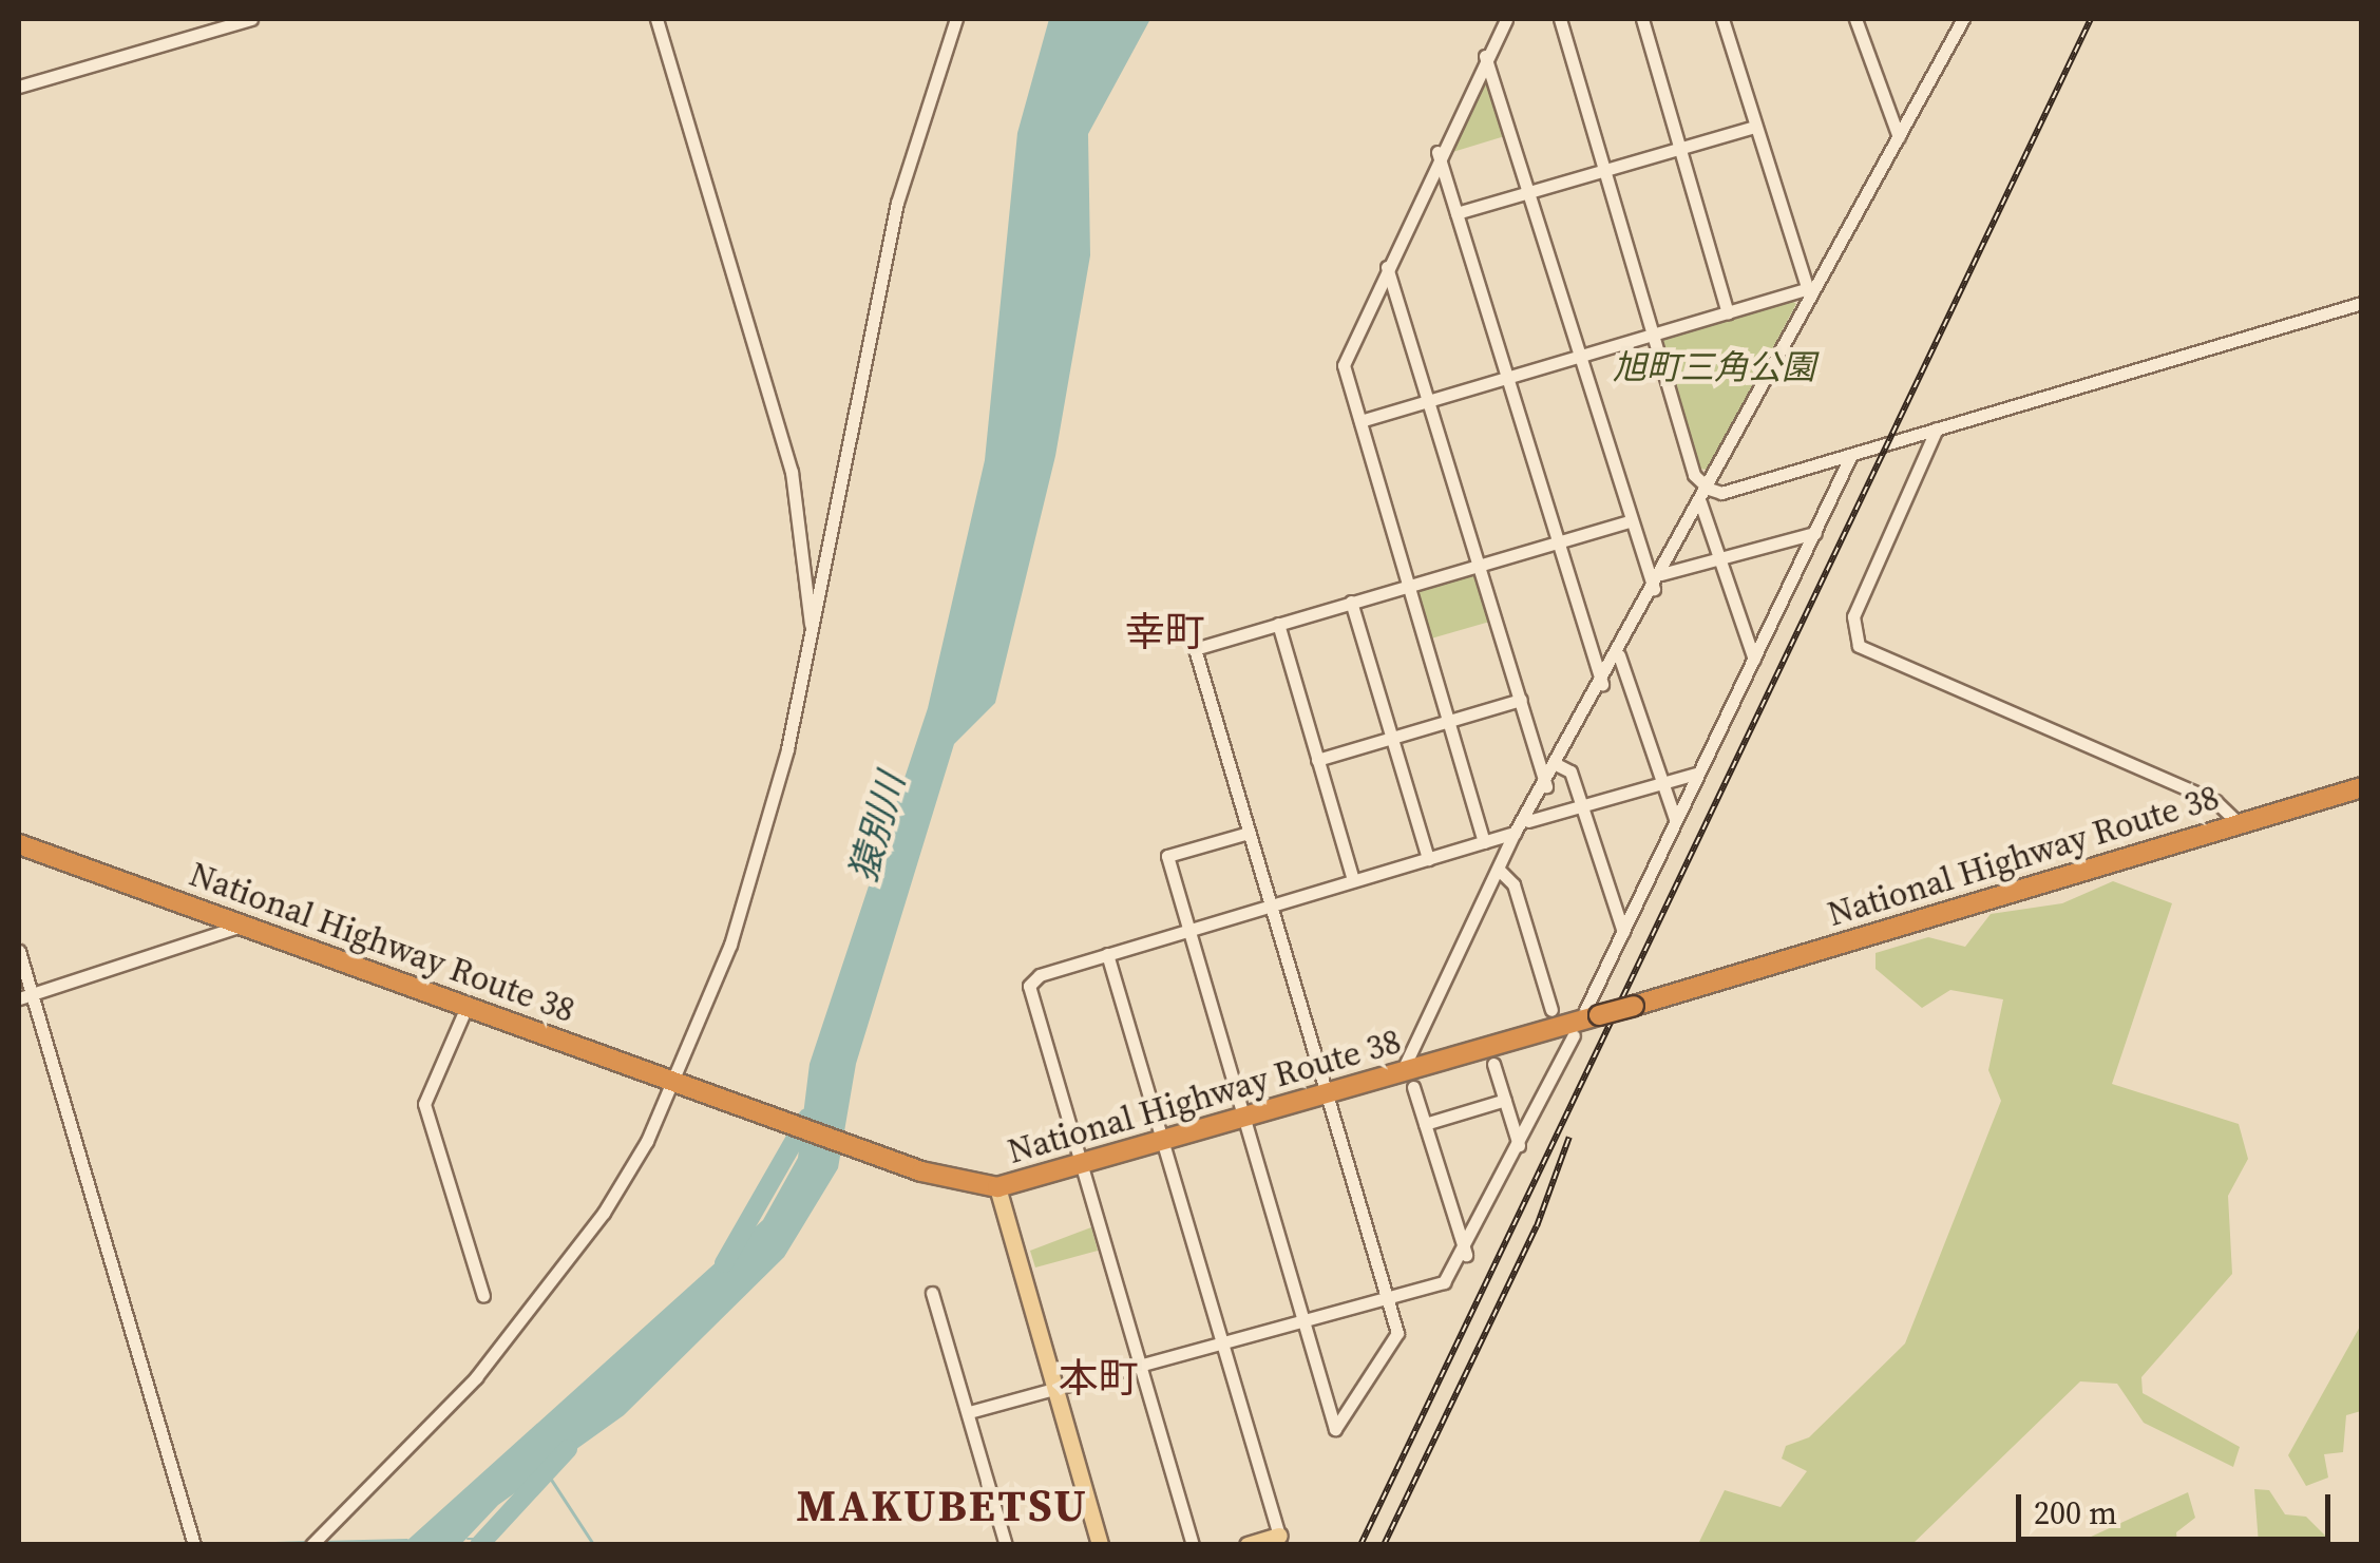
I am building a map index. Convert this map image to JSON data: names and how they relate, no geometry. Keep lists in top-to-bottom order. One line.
{"streets":{"highway":["National Highway Route 38"]},"districts":["幸町","本町","MAKUBETSU"],"water":["猿別川"],"parks":["旭町三角公園"],"scale_bar":"200 m"}
